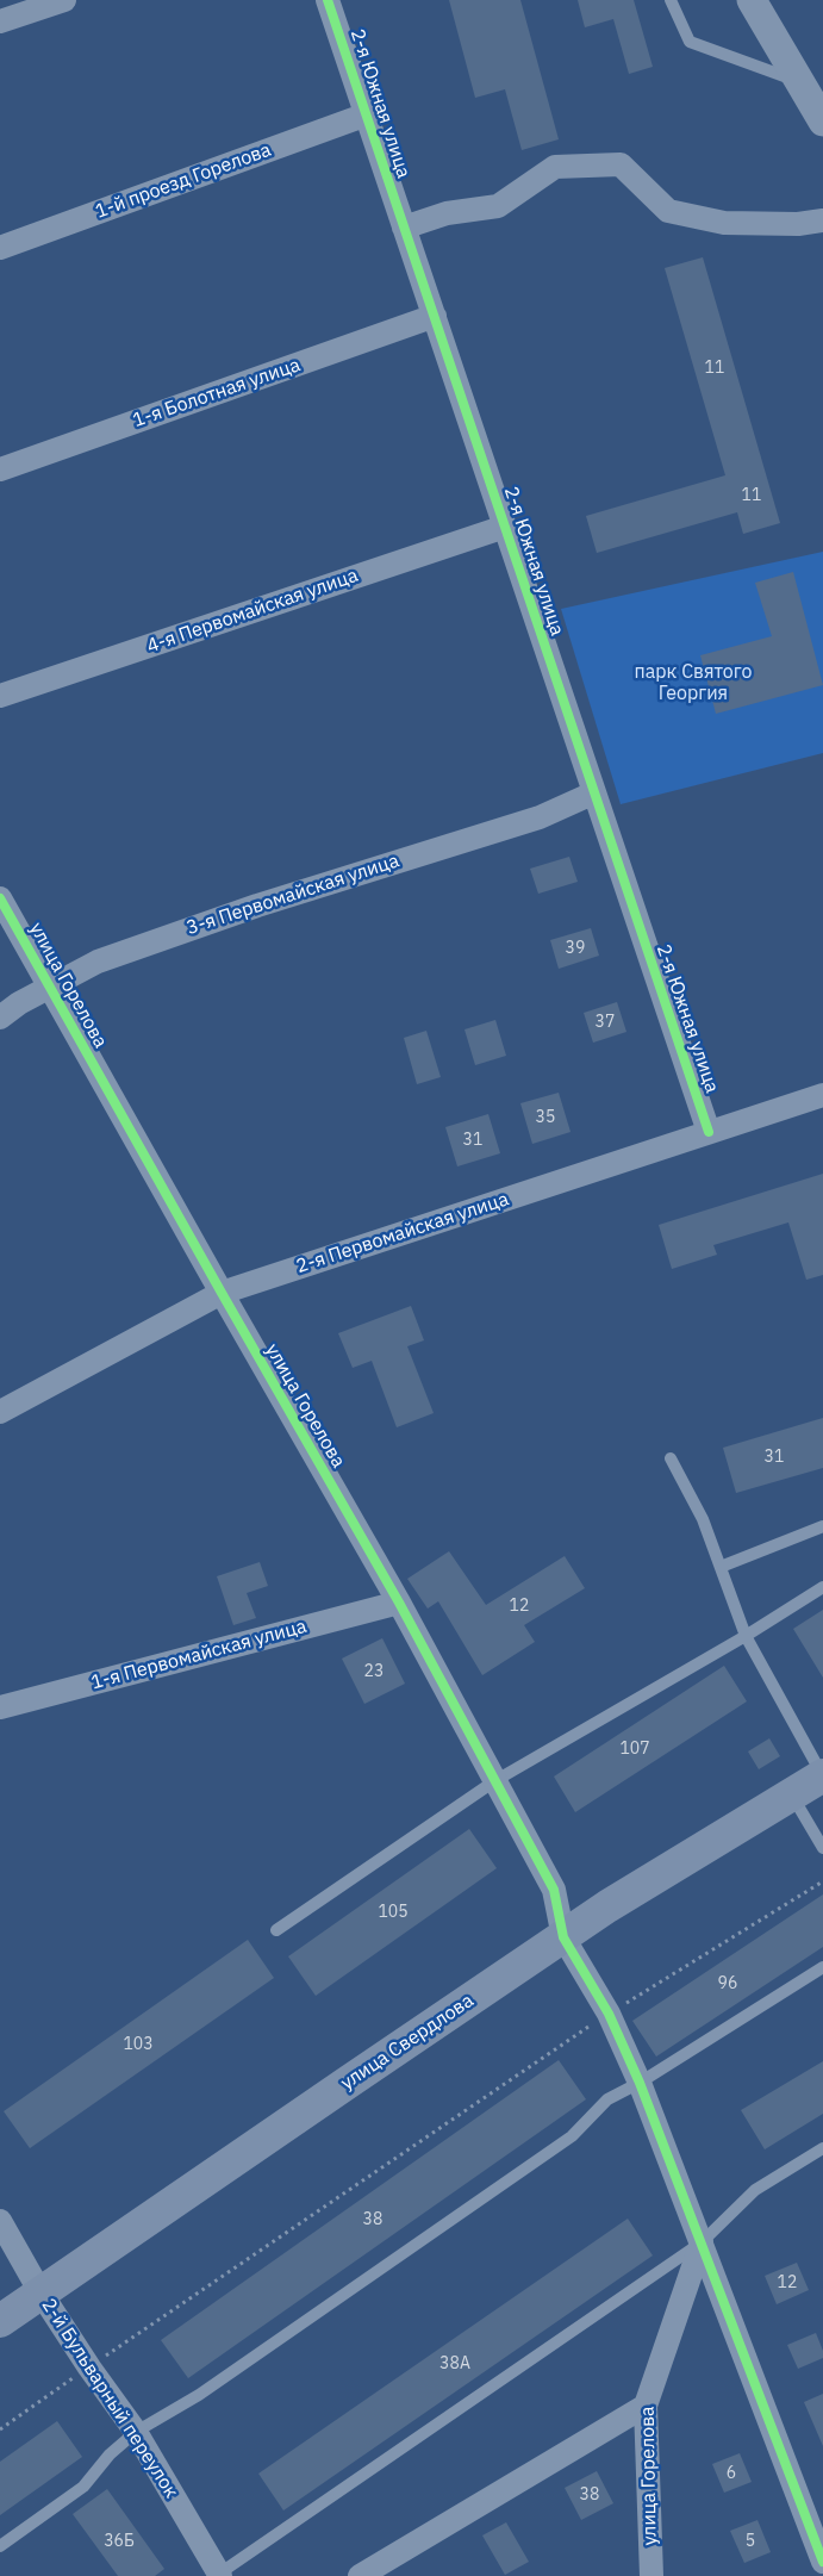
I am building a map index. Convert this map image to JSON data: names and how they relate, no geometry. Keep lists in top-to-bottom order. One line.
{"streets":{"main road":["улица Свердлова"],"street":["2-я Южная улица","1-й проезд Горелова","1-я Болотная улица","4-я Первомайская улица","3-я Первомайская улица","улица Горелова","2-я Первомайская улица","1-я Первомайская улица","2-й Бульварный переулок"]},"crossings":[["2-я Южная улица","1-й проезд Горелова"],["2-я Южная улица","1-я Болотная улица"],["2-я Южная улица","4-я Первомайская улица"],["2-я Южная улица","3-я Первомайская улица"],["2-я Южная улица","2-я Первомайская улица"],["3-я Первомайская улица","улица Горелова"],["улица Горелова","2-я Первомайская улица"],["улица Горелова","1-я Первомайская улица"],["улица Горелова","улица Свердлова"],["улица Свердлова","2-й Бульварный переулок"]],"parks":["парк Святого Георгия"],"house_numbers":["11","11","39","37","35","31","31","12","23","107","105","96","103","38","12","38А","6","38","36Б","5"]}
